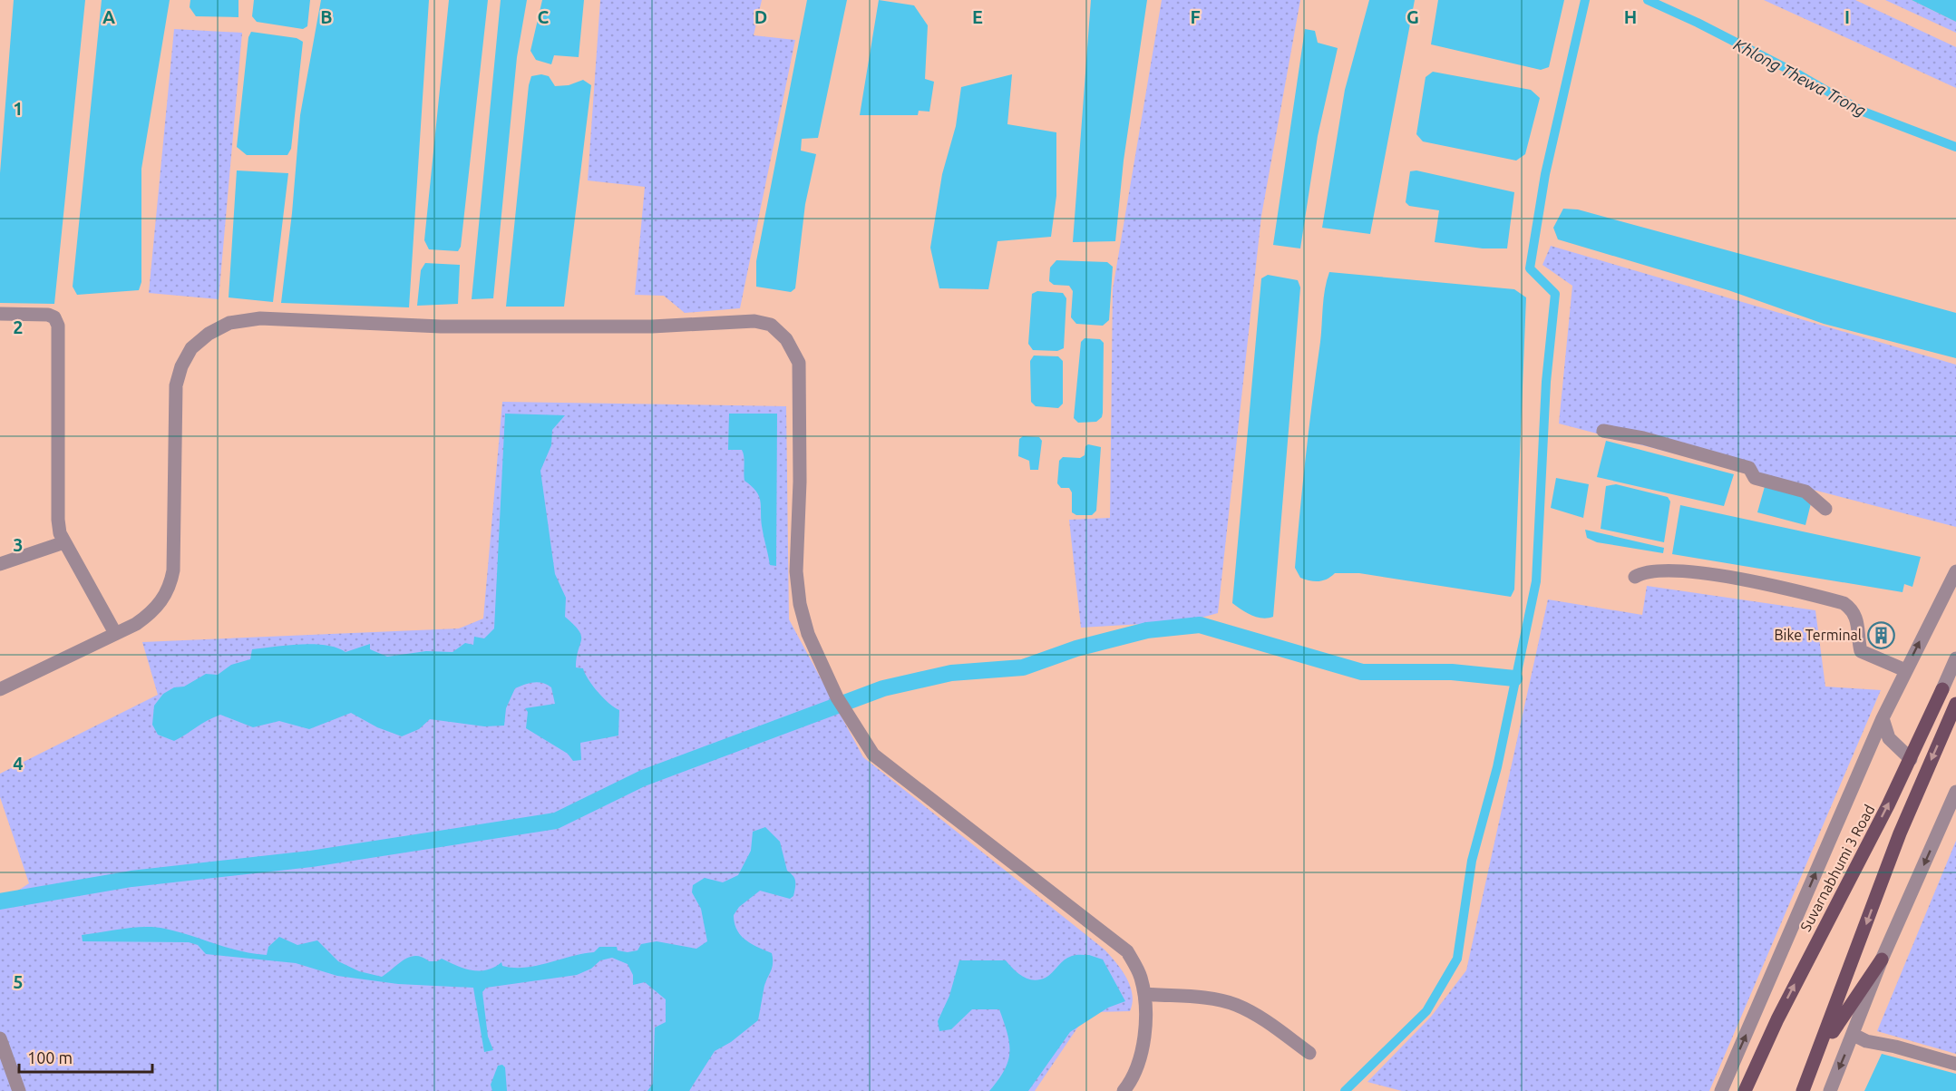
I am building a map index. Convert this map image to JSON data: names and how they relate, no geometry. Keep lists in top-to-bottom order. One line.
{"streets":{"main road":["Suvarnabhumi 3 Road"]},"water":["Khlong Thewa Trong"],"places":{"building":["Bike Terminal"]},"scale_bar":"100 m","grid":{"columns":["A","B","C","D","E","F","G","H","I"],"rows":["1","2","3","4","5"]}}
